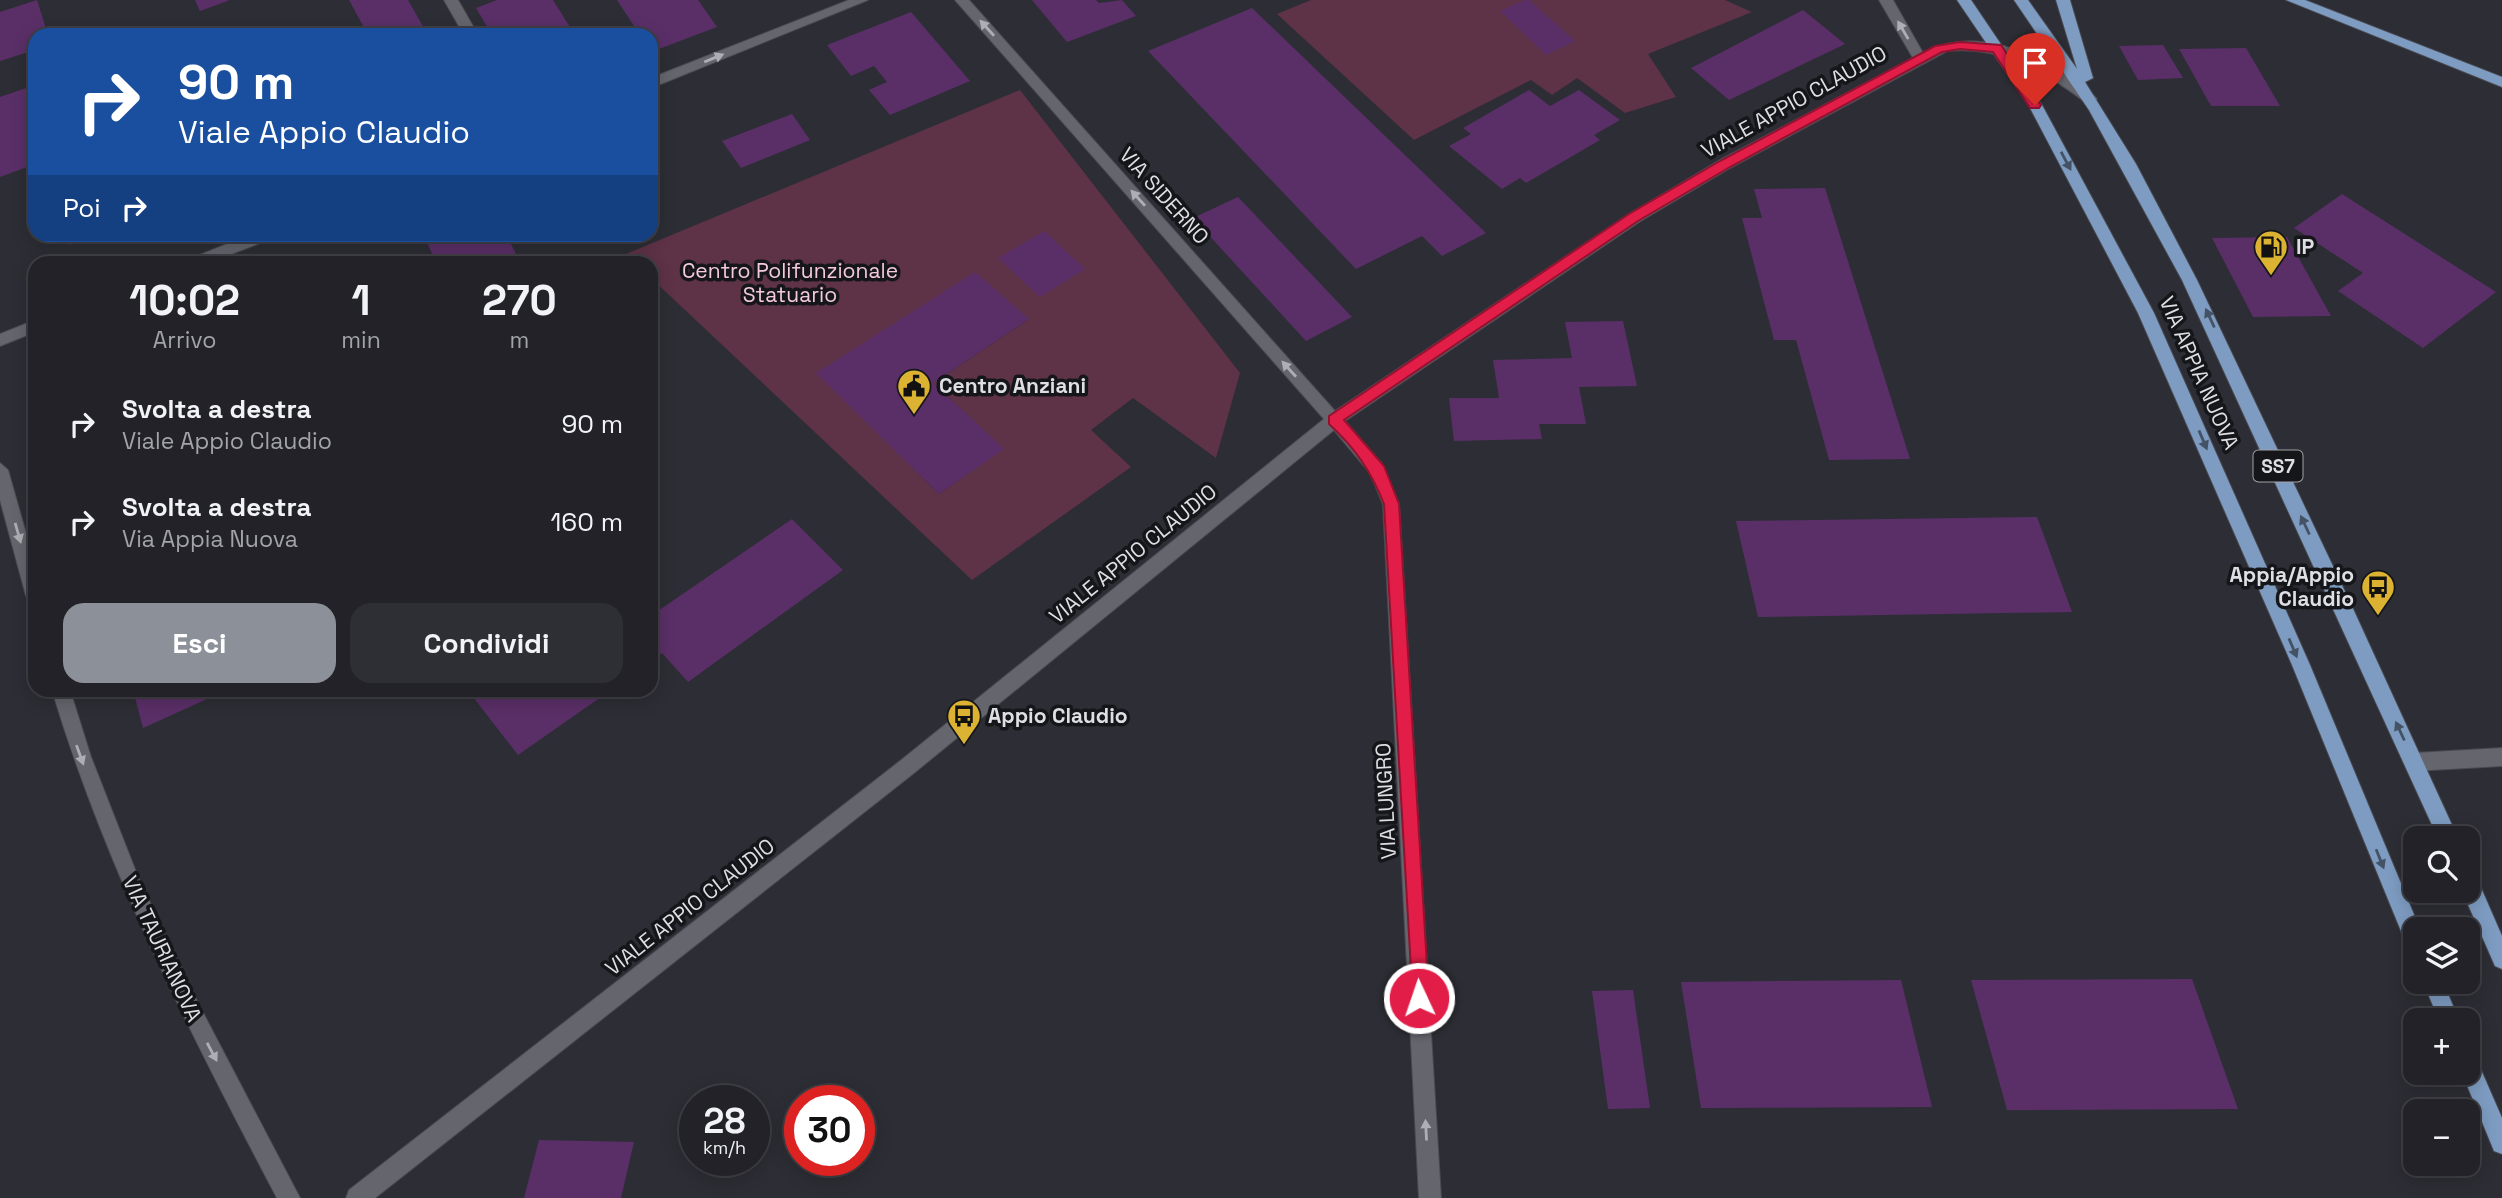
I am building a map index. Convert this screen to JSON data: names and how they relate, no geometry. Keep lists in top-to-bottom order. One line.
{"streets":{"main road":["VIA APPIA NUOVA","SS7"],"street":["VIALE APPIO CLAUDIO","VIA SIDERNO","VIA LUNGRO","VIA TAURIANOVA"]},"crossings":[["VIALE APPIO CLAUDIO","VIA SIDERNO"],["VIALE APPIO CLAUDIO","VIA APPIA NUOVA"],["VIALE APPIO CLAUDIO","VIA LUNGRO"],["VIA SIDERNO","VIA LUNGRO"]],"one_way":["VIA SIDERNO","VIA LUNGRO","VIA TAURIANOVA"],"parks":["Centro Polifunzionale Statuario"],"places":{"fuel station":["IP"],"public building":["Centro Anziani"],"bus stop":["Appia/Appio Claudio","Appio Claudio"]},"page":{"turn":["90 m","Viale Appio Claudio"],"then":"Poi","eta":["10:02","Arrivo","1","min","270","m"],"list":[{"name":"Svolta a destra","note":"Viale Appio Claudio","value":"90 m"},{"name":"Svolta a destra","note":"Via Appia Nuova","value":"160 m"}],"buttons":["Esci","Condividi"],"map_buttons":["+","−"],"speed":"28 km/h","limit":"30"}}
